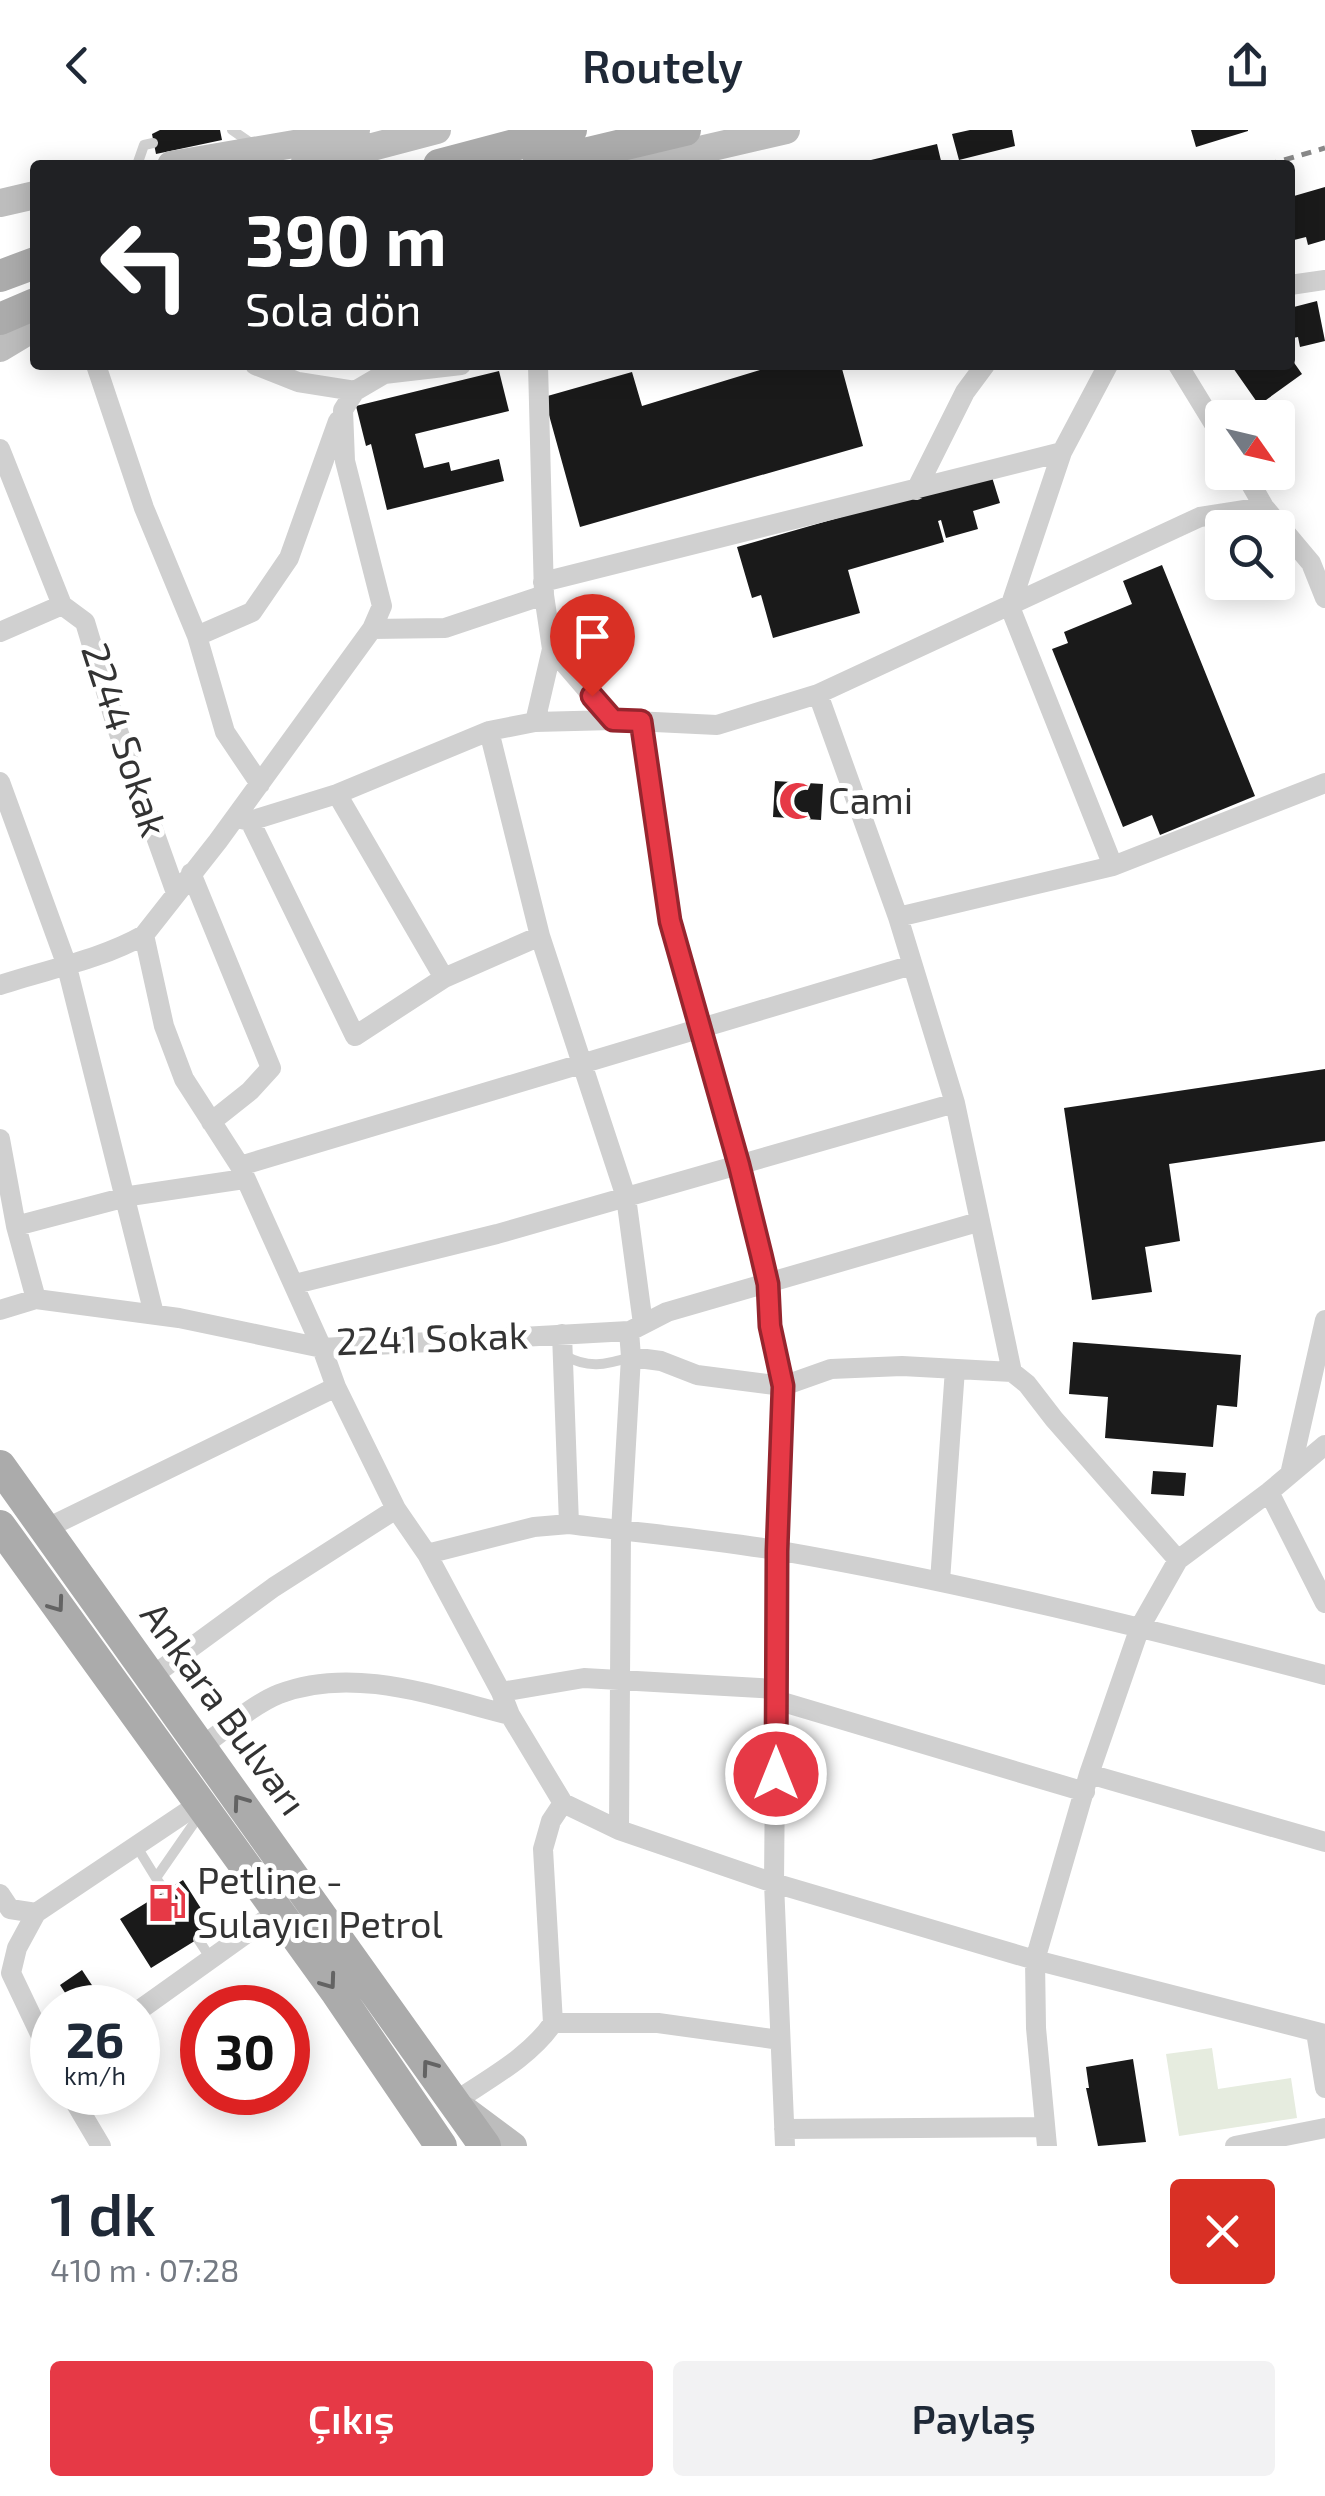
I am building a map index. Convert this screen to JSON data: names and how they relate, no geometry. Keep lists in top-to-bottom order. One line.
{"streets":{"main road":["Ankara Bulvarı"],"street":["2244 Sokak","2241 Sokak"]},"places":{"mosque":["Cami"],"fuel station":["Petline - Sulayıcı Petrol"]},"north":"bottom right","page":{"header":"Routely","turn":["390 m","Sola dön"],"speed":"26 km/h","limit":"30","heading":["1 dk","410 m · 07:28"],"buttons":["Çıkış","Paylaş"]}}
